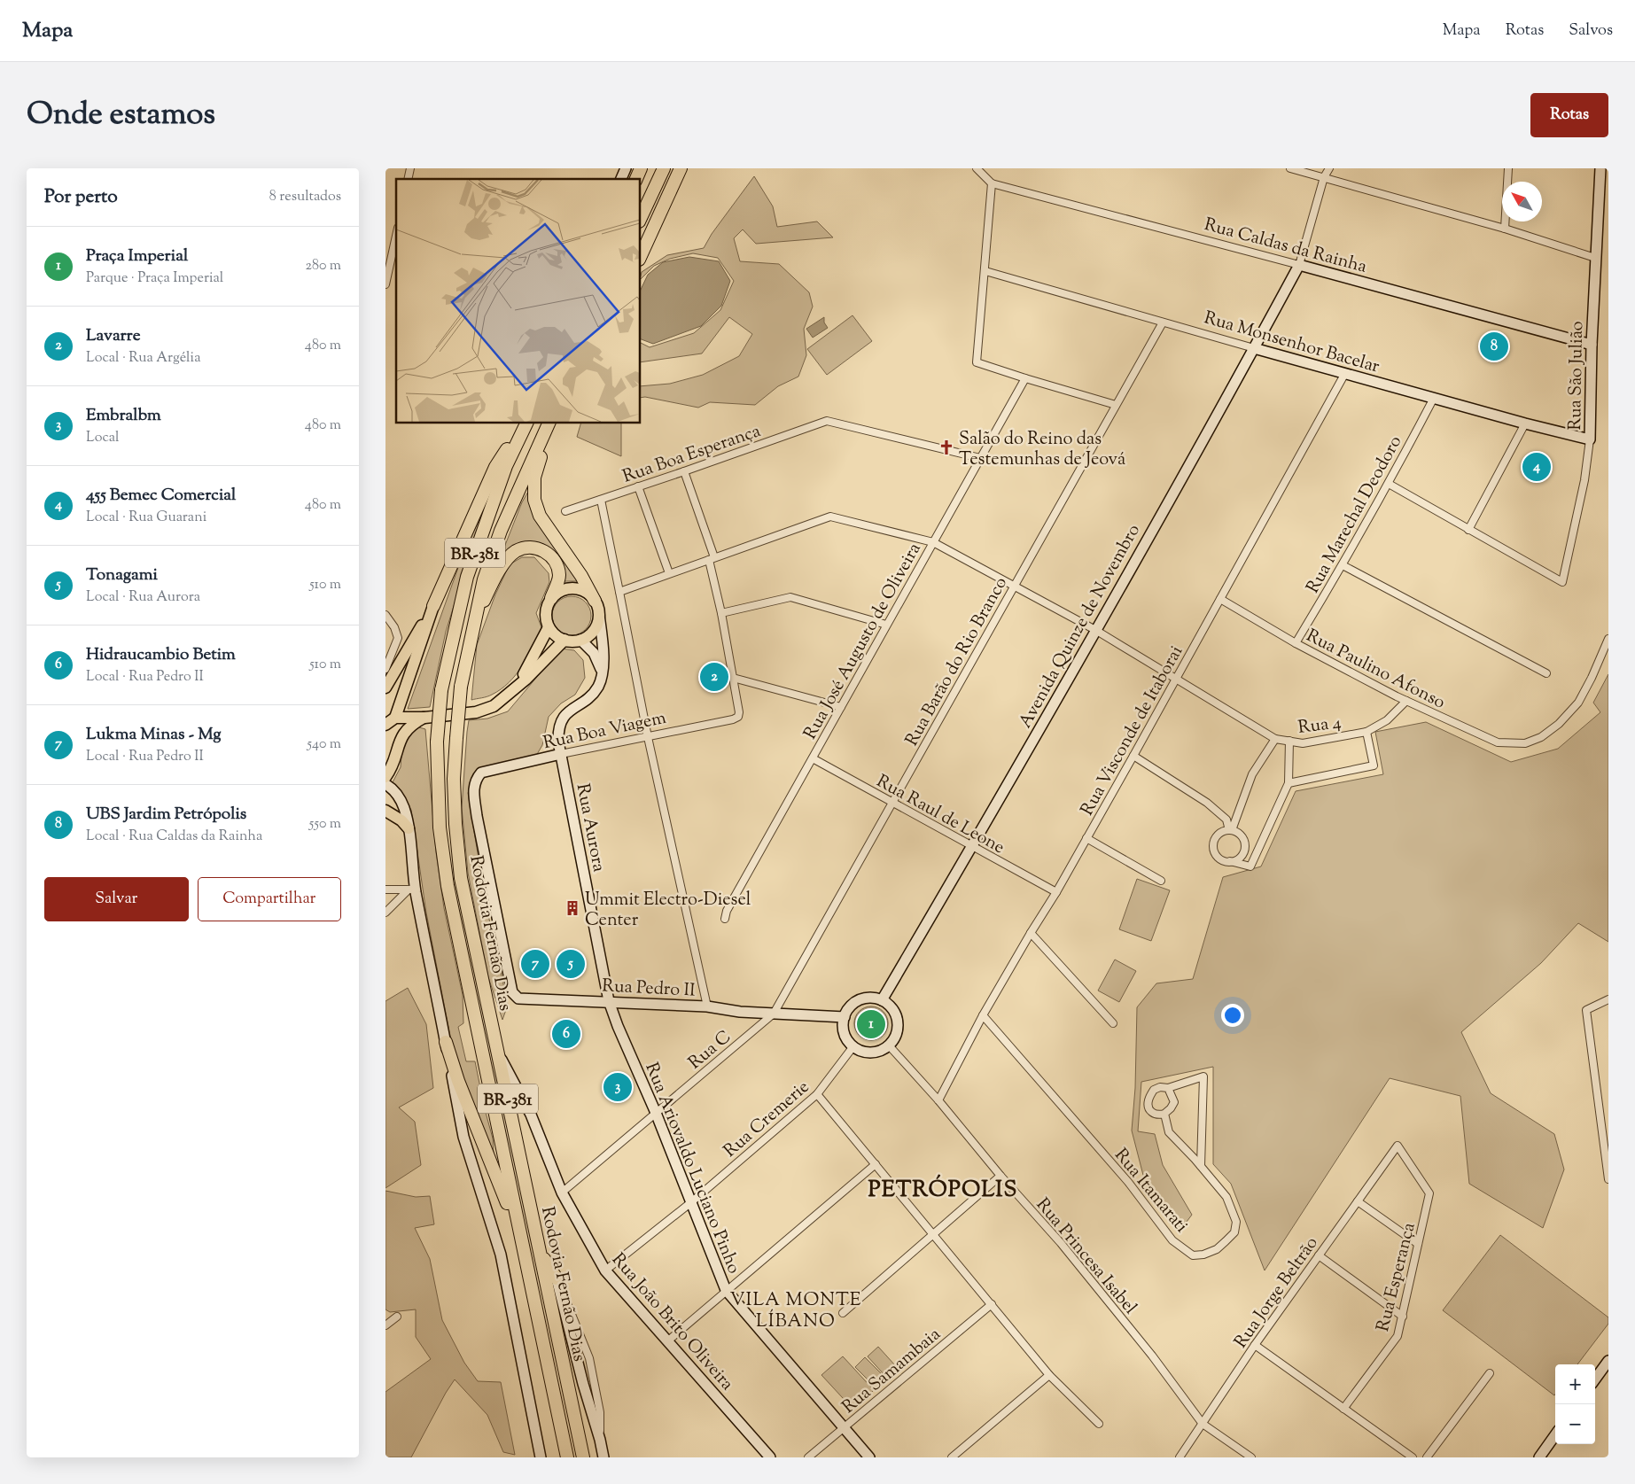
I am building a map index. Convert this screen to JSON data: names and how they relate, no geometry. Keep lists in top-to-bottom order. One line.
{"streets":{"highway":["BR-381","Rodovia Fernão Dias"],"street":["Rua Caldas da Rainha","Rua Monsenhor Bacelar","Rua São Julião","Rua Boa Esperança","Rua Marechal Deodoro","Avenida Quinze de Novembro","Rua José Augusto de Oliveira","Rua Barão do Rio Branco","Rua Paulino Afonso","Rua 4","Rua Boa Viagem","Rua Visconde de Itaborai","Rua Raul de Leone","Rua Aurora","Rua Pedro II","Rua C","Rua Cremerie","Rua Ariovaldo Luciano Pinho","Rua Itamarati","Rua Princesa Isabel","Rua Esperança","Rua Jorge Beltrão","Rua João Brito Oliveira","Rua Samambaia"]},"crossings":[["Rua Caldas da Rainha","Rua São Julião"],["Rua Caldas da Rainha","Avenida Quinze de Novembro"],["Rua Monsenhor Bacelar","Rua São Julião"],["Rua Monsenhor Bacelar","Rua Marechal Deodoro"],["Rua Monsenhor Bacelar","Avenida Quinze de Novembro"],["Rua Monsenhor Bacelar","Rua Barão do Rio Branco"],["Rua Monsenhor Bacelar","Rua Visconde de Itaborai"],["Rua Boa Esperança","Rua José Augusto de Oliveira"],["Rua Marechal Deodoro","Rua Paulino Afonso"],["BR-381","Rodovia Fernão Dias"],["Avenida Quinze de Novembro","Rua Raul de Leone"],["Avenida Quinze de Novembro","Rua Pedro II"],["Avenida Quinze de Novembro","Rua Cremerie"],["Avenida Quinze de Novembro","Rua Princesa Isabel"],["Rua José Augusto de Oliveira","Rua Raul de Leone"],["Rua Barão do Rio Branco","Rua Raul de Leone"],["Rua Barão do Rio Branco","Rua Pedro II"],["Rua Barão do Rio Branco","Rua C"],["Rua Paulino Afonso","Rua 4"],["Rua Paulino Afonso","Rua Visconde de Itaborai"],["Rua Boa Viagem","Rua Aurora"],["Rua Boa Viagem","Rua Pedro II"],["Rua Visconde de Itaborai","Rua Raul de Leone"],["Rua Visconde de Itaborai","Rua Itamarati"],["Rua Visconde de Itaborai","Rua Princesa Isabel"],["Rua Aurora","Rua Pedro II"],["Rua Aurora","Rua Ariovaldo Luciano Pinho"],["Rodovia Fernão Dias","Rua João Brito Oliveira"],["Rua Pedro II","Rua C"],["Rua Pedro II","Rua Cremerie"],["Rua Pedro II","Rua Ariovaldo Luciano Pinho"],["Rua Pedro II","Rua Princesa Isabel"],["Rua C","Rua Ariovaldo Luciano Pinho"],["Rua C","Rua João Brito Oliveira"],["Rua Cremerie","Rua Ariovaldo Luciano Pinho"],["Rua Cremerie","Rua Princesa Isabel"],["Rua Cremerie","Rua João Brito Oliveira"],["Rua Ariovaldo Luciano Pinho","Rua Samambaia"],["Rua Princesa Isabel","Rua Jorge Beltrão"],["Rua Esperança","Rua Jorge Beltrão"]],"districts":["PETRÓPOLIS","VILA MONTE LÍBANO"],"places":{"church":["Salão do Reino das Testemunhas de Jeová"],"building":["Ummit Electro-Diesel Center"]},"north":"top left","page":{"header":"Mapa","nav":["Mapa","Rotas","Salvos"],"title":"Onde estamos","buttons":["Rotas",["Salvar","Compartilhar"]],"heading":["Por perto","8 resultados"],"list":[{"mark":"1","name":"Praça Imperial","note":"Parque · Praça Imperial","value":"280 m"},{"mark":"2","name":"Lavarre","note":"Local · Rua Argélia","value":"480 m"},{"mark":"3","name":"Embralbm","note":"Local","value":"480 m"},{"mark":"4","name":"455 Bemec Comercial","note":"Local · Rua Guarani","value":"480 m"},{"mark":"5","name":"Tonagami","note":"Local · Rua Aurora","value":"510 m"},{"mark":"6","name":"Hidraucambio Betim","note":"Local · Rua Pedro II","value":"510 m"},{"mark":"7","name":"Lukma Minas - Mg","note":"Local · Rua Pedro II","value":"540 m"},{"mark":"8","name":"UBS Jardim Petrópolis","note":"Local · Rua Caldas da Rainha","value":"550 m"}],"pins":["8","4","2","5","7","1","6","3"],"map_buttons":["+","−"]}}
